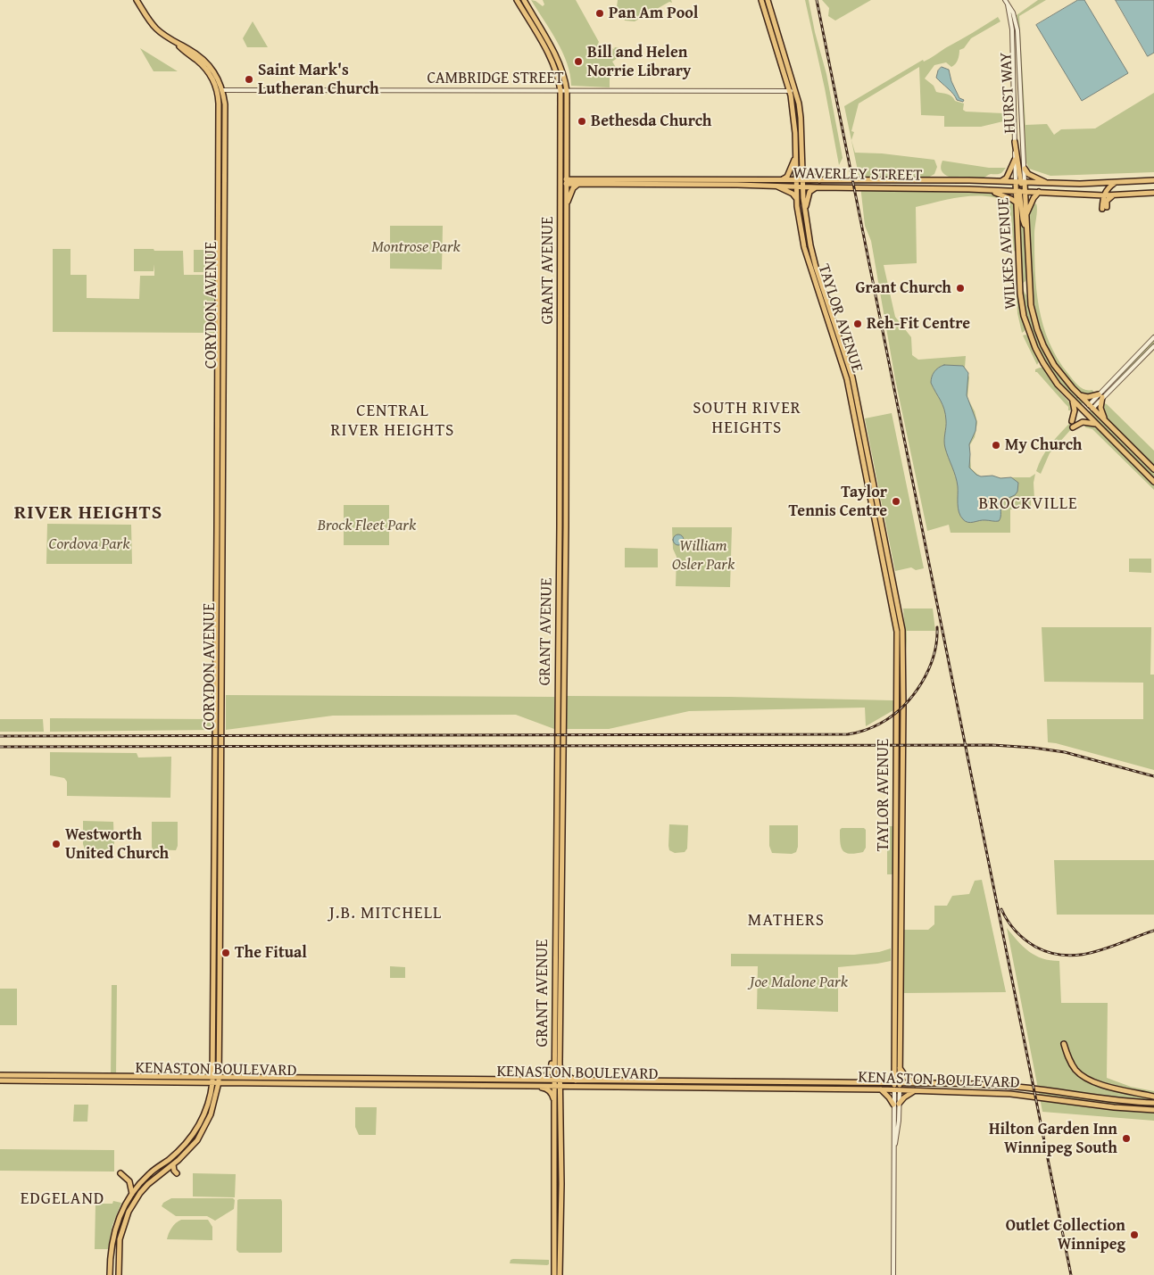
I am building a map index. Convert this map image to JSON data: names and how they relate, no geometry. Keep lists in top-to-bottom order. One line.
{"streets":{"main road":["WAVERLEY STREET","WILKES AVENUE","GRANT AVENUE","CORYDON AVENUE","TAYLOR AVENUE","KENASTON BOULEVARD"],"street":["CAMBRIDGE STREET","HURST WAY"]},"crossings":[["CAMBRIDGE STREET","GRANT AVENUE"],["CAMBRIDGE STREET","CORYDON AVENUE"],["CAMBRIDGE STREET","TAYLOR AVENUE"],["HURST WAY","WAVERLEY STREET"],["HURST WAY","WILKES AVENUE"],["WAVERLEY STREET","WILKES AVENUE"],["WAVERLEY STREET","GRANT AVENUE"],["WAVERLEY STREET","TAYLOR AVENUE"],["GRANT AVENUE","KENASTON BOULEVARD"],["CORYDON AVENUE","KENASTON BOULEVARD"],["TAYLOR AVENUE","KENASTON BOULEVARD"]],"districts":["SOUTH RIVER HEIGHTS","CENTRAL RIVER HEIGHTS","BROCKVILLE","RIVER HEIGHTS","J.B. MITCHELL","MATHERS","EDGELAND"],"parks":["Montrose Park","Brock Fleet Park","Cordova Park","William Osler Park","Joe Malone Park"],"places":["Pan Am Pool","Bill and Helen Norrie Library","Saint Mark's Lutheran Church","Bethesda Church","Grant Church","Reh-Fit Centre","My Church","Taylor Tennis Centre","Westworth United Church","The Fitual","Hilton Garden Inn Winnipeg South","Outlet Collection Winnipeg"]}
